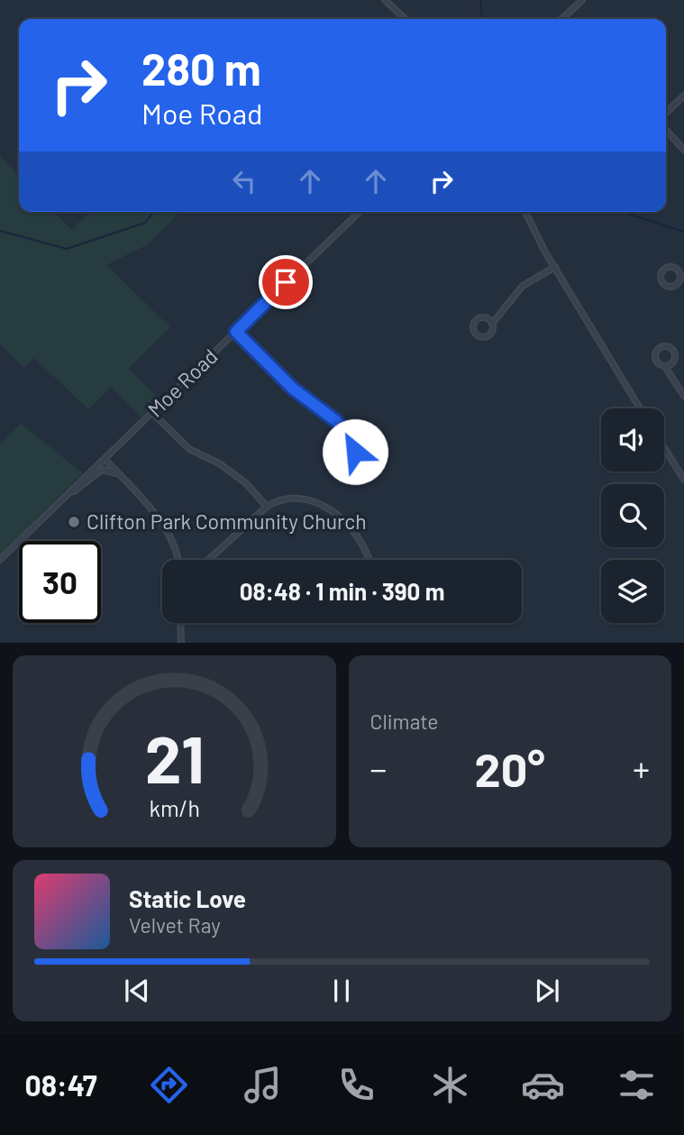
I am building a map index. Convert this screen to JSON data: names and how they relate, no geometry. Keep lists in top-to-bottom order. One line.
{"streets":{"street":["Moe Road"]},"places":["Clifton Park Community Church"],"page":{"turn":["280 m","Moe Road"],"limit":"30","trip":"08:48 · 1 min · 390 m","tile":"Climate","heat":["−","20°","+"],"song":["Static Love","Velvet Ray"],"tabs":"08:47","gauge":["21","km/h"]}}
